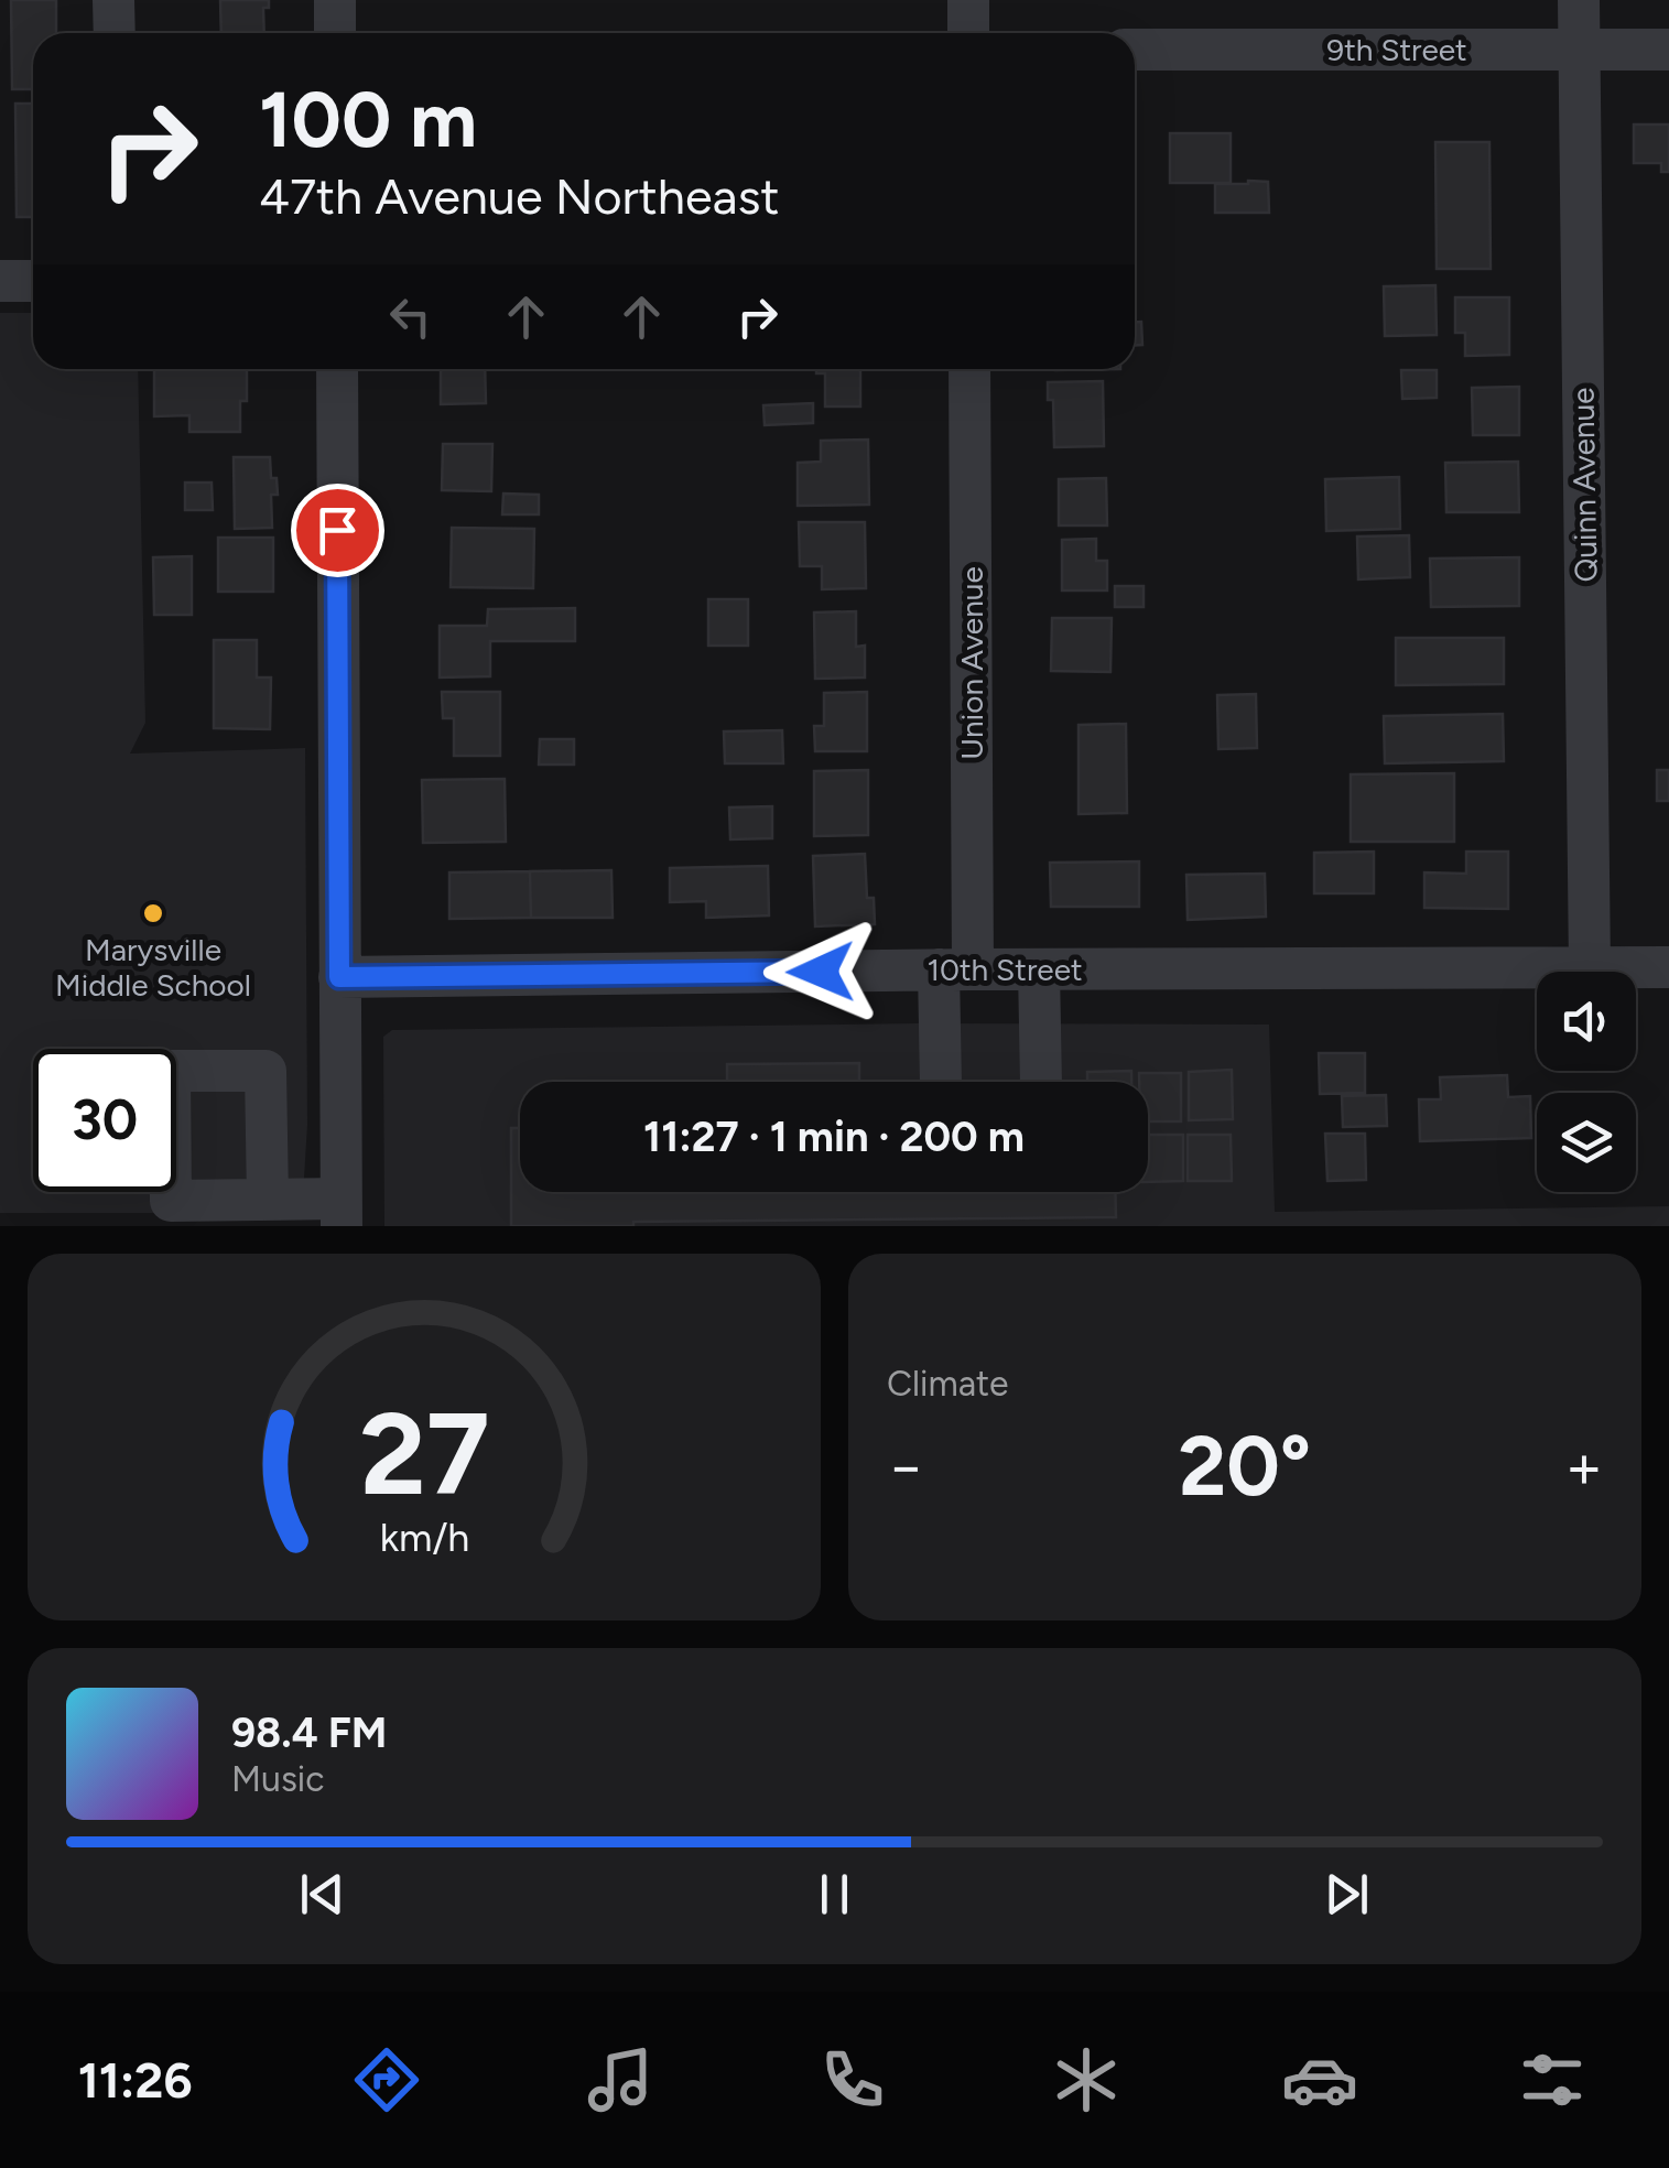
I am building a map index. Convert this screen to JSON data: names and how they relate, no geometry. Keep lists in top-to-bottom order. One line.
{"streets":{"street":["9th Street","Quinn Avenue","Union Avenue","10th Street"]},"crossings":[["9th Street","Quinn Avenue"],["Quinn Avenue","10th Street"],["Union Avenue","10th Street"]],"places":["Marysville Middle School"],"page":{"turn":["100 m","47th Avenue Northeast"],"limit":"30","trip":"11:27 · 1 min · 200 m","tile":"Climate","heat":["−","20°","+"],"song":["98.4 FM","Music"],"tabs":"11:26","gauge":["27","km/h"]}}
